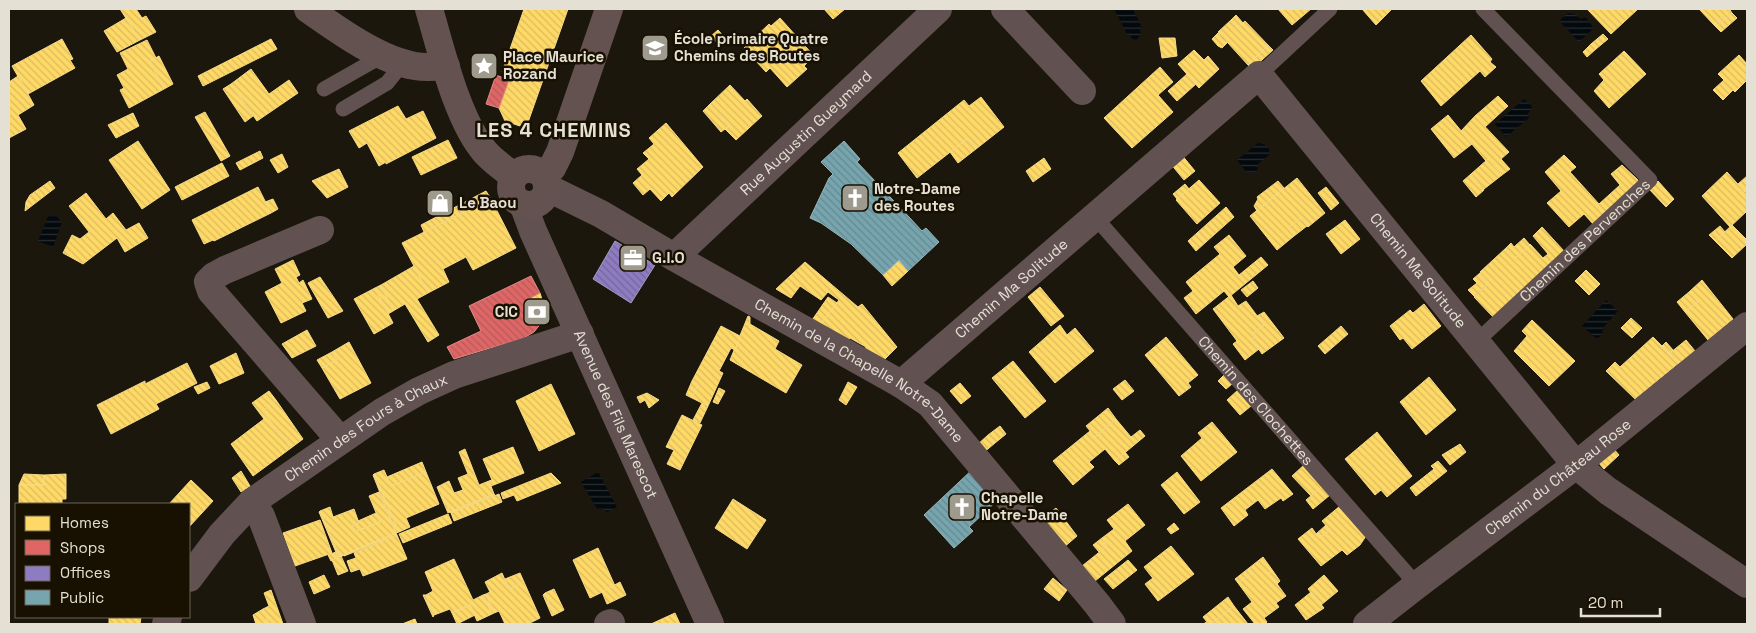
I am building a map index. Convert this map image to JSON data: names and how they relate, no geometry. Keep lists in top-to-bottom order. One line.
{"streets":{"street":["Rue Augustin Gueymard","Chemin Ma Solitude","Chemin de la Chapelle Notre-Dame","Avenue des Fils Marescot","Chemin des Fours à Chaux","Chemin du Château Rose"],"lane":["Chemin des Pervenches","Chemin des Clochettes"]},"crossings":[["Rue Augustin Gueymard","Chemin de la Chapelle Notre-Dame"],["Chemin des Pervenches","Chemin Ma Solitude"],["Chemin Ma Solitude","Chemin de la Chapelle Notre-Dame"],["Chemin Ma Solitude","Chemin des Clochettes"],["Chemin Ma Solitude","Chemin du Château Rose"],["Chemin de la Chapelle Notre-Dame","Avenue des Fils Marescot"],["Chemin des Clochettes","Chemin du Château Rose"],["Avenue des Fils Marescot","Chemin des Fours à Chaux"]],"districts":["LES 4 CHEMINS"],"places":{"school or university":["École primaire Quatre Chemins des Routes"],"place":["Place Maurice Rozand"],"church":["Notre-Dame des Routes","Chapelle Notre-Dame"],"shop":["Le Baou"],"office":["G.I.O"],"bank":["CIC"]},"legend":["Homes","Shops","Offices","Public"],"scale_bar":"20 m"}
